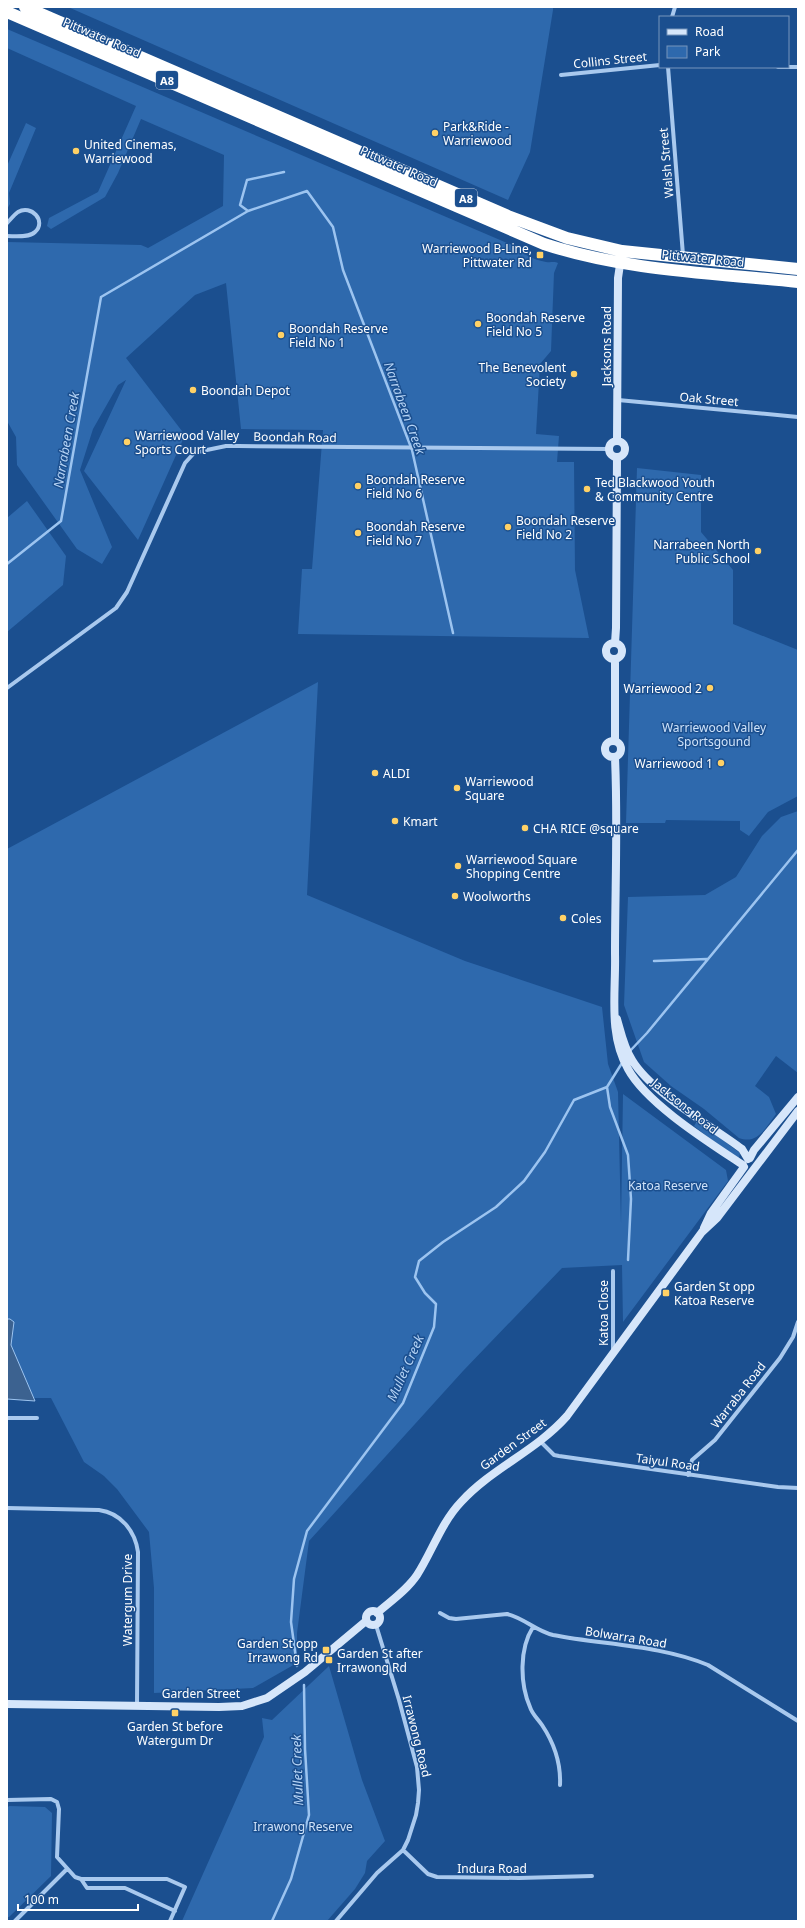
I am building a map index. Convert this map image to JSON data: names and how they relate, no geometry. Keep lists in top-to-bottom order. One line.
{"streets":{"highway":["Pittwater Road","A8"],"street":["Collins Street","Walsh Street","Jacksons Road","Oak Street","Boondah Road","Katoa Close","Warraba Road","Garden Street","Taiyul Road","Watergum Drive","Bolwarra Road","Irrawong Road","Indura Road"]},"crossings":[["Pittwater Road","Walsh Street"],["Pittwater Road","Jacksons Road"],["Jacksons Road","Oak Street"],["Jacksons Road","Boondah Road"],["Jacksons Road","Garden Street"],["Katoa Close","Garden Street"],["Warraba Road","Taiyul Road"],["Garden Street","Taiyul Road"],["Garden Street","Watergum Drive"],["Garden Street","Irrawong Road"],["Irrawong Road","Indura Road"]],"water":["Narrabeen Creek","Mullet Creek"],"parks":["Warriewood Valley Sportsgound","Katoa Reserve","Irrawong Reserve"],"places":{"other":["Park&Ride - Warriewood","United Cinemas, Warriewood","Boondah Reserve Field No 5","Boondah Reserve Field No 1","The Benevolent Society","Boondah Depot","Warriewood Valley Sports Court","Boondah Reserve Field No 6","Ted Blackwood Youth & Community Centre","Boondah Reserve Field No 2","Boondah Reserve Field No 7","Narrabeen North Public School","Warriewood 2","Warriewood 1","ALDI","Warriewood Square","Kmart","CHA RICE @square","Warriewood Square Shopping Centre","Woolworths","Coles"],"transit":["Warriewood B-Line, Pittwater Rd","Garden St opp Katoa Reserve","Garden St opp Irrawong Rd","Garden St after Irrawong Rd","Garden St before Watergum Dr"]},"legend":["Road","Park"],"scale_bar":"100 m"}
